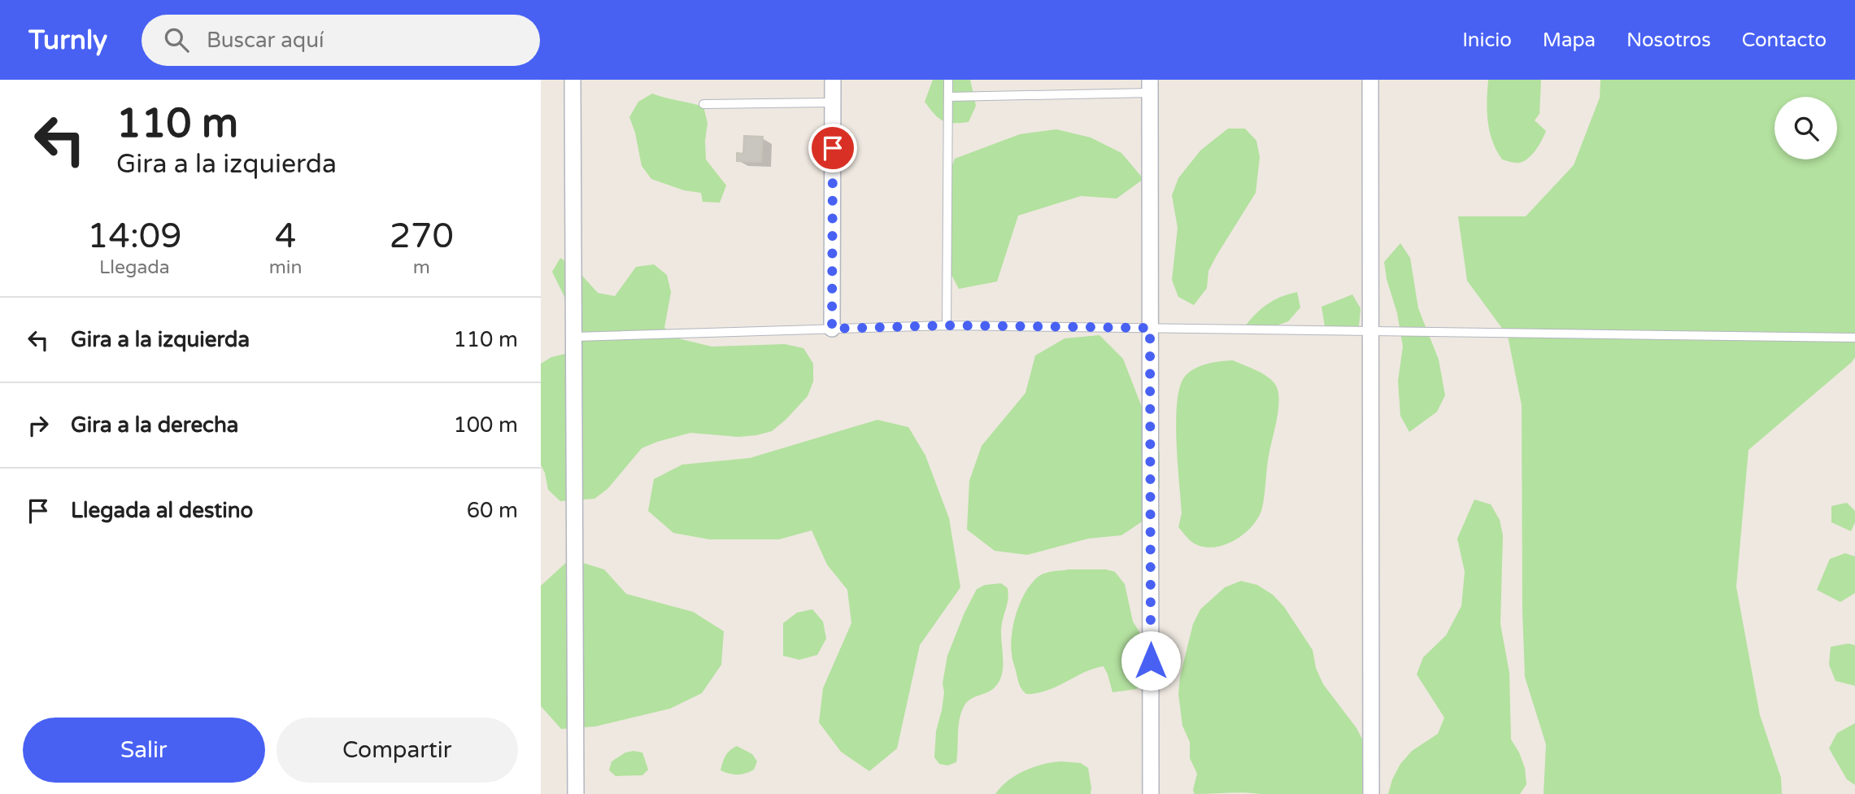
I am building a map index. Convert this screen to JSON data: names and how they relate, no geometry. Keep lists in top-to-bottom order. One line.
{"page":{"header":"Turnly","search":"Buscar aquí","nav":["Inicio","Mapa","Nosotros","Contacto"],"turn":["110 m","Gira a la izquierda"],"eta":["14:09","Llegada","4","min","270","m"],"list":[{"name":"Gira a la izquierda","value":"110 m"},{"name":"Gira a la derecha","value":"100 m"},{"name":"Llegada al destino","value":"60 m"}],"buttons":["Salir","Compartir"]}}
